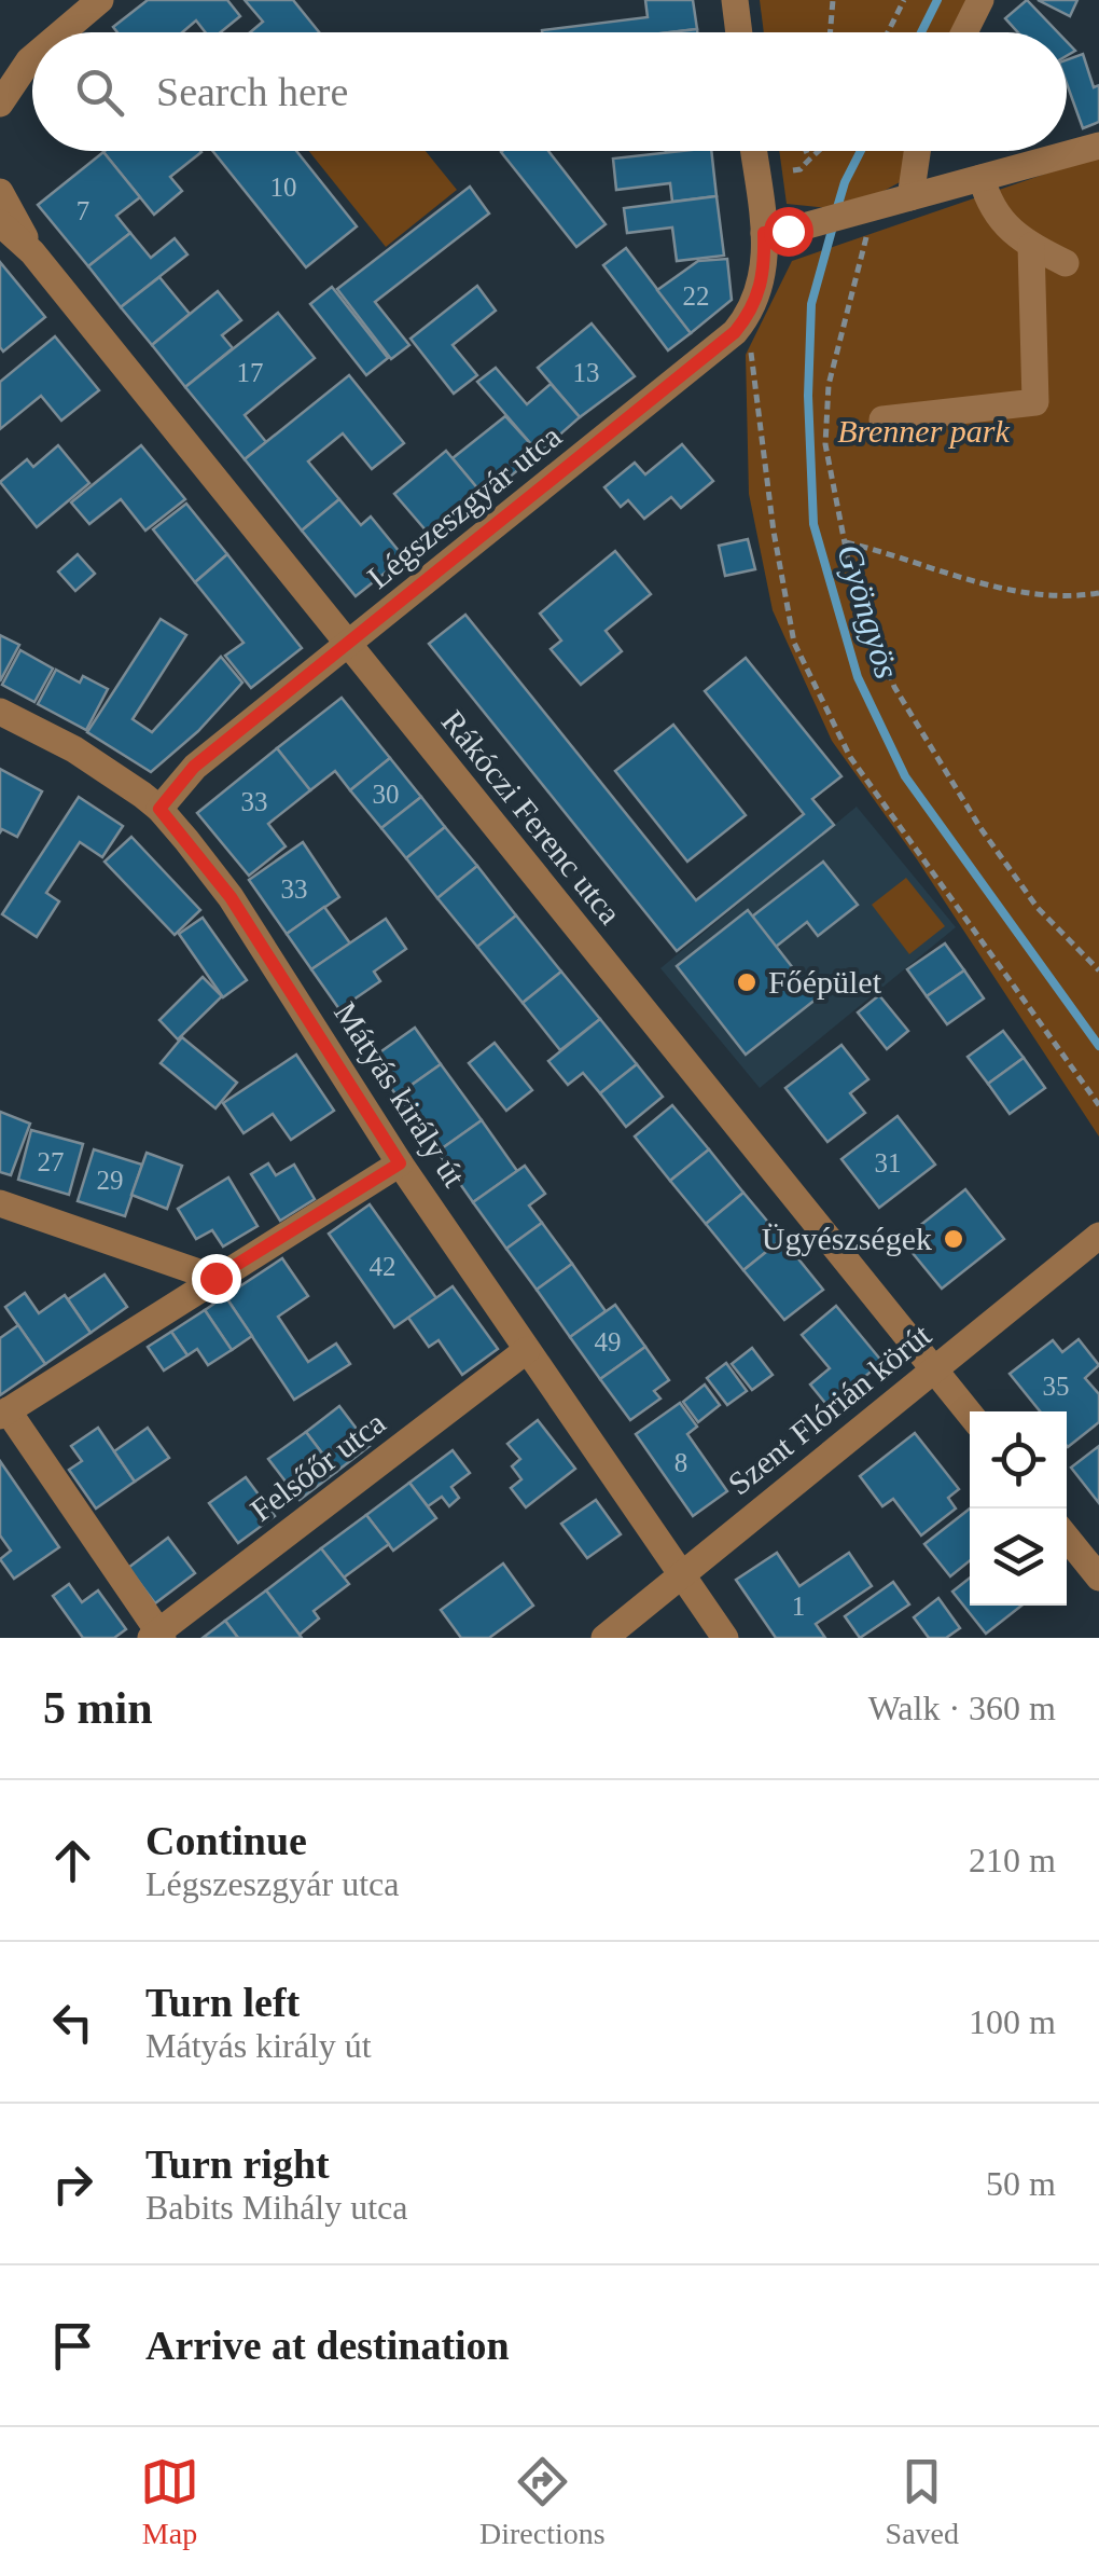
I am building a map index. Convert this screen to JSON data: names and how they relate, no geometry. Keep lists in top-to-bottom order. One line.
{"streets":{"street":["Légszeszgyár utca","Rákóczi Ferenc utca","Mátyás király út","Szent Flórián körút","Felsőőr utca"]},"crossings":[["Légszeszgyár utca","Rákóczi Ferenc utca"],["Légszeszgyár utca","Mátyás király út"],["Rákóczi Ferenc utca","Szent Flórián körút"],["Mátyás király út","Szent Flórián körút"],["Mátyás király út","Felsőőr utca"]],"water":["Gyöngyös"],"parks":["Brenner park"],"places":["Főépület","Ügyészségek"],"house_numbers":["10","7","22","17","13","30","33","33","27","31","29","42","49","35","8","1"],"page":{"search":"Search here","heading":["5 min","Walk · 360 m"],"list":[["Continue","Légszeszgyár utca","210 m"],["Turn left","Mátyás király út","100 m"],["Turn right","Babits Mihály utca","50 m"],"Arrive at destination"],"nav":["Map","Directions","Saved"]}}
